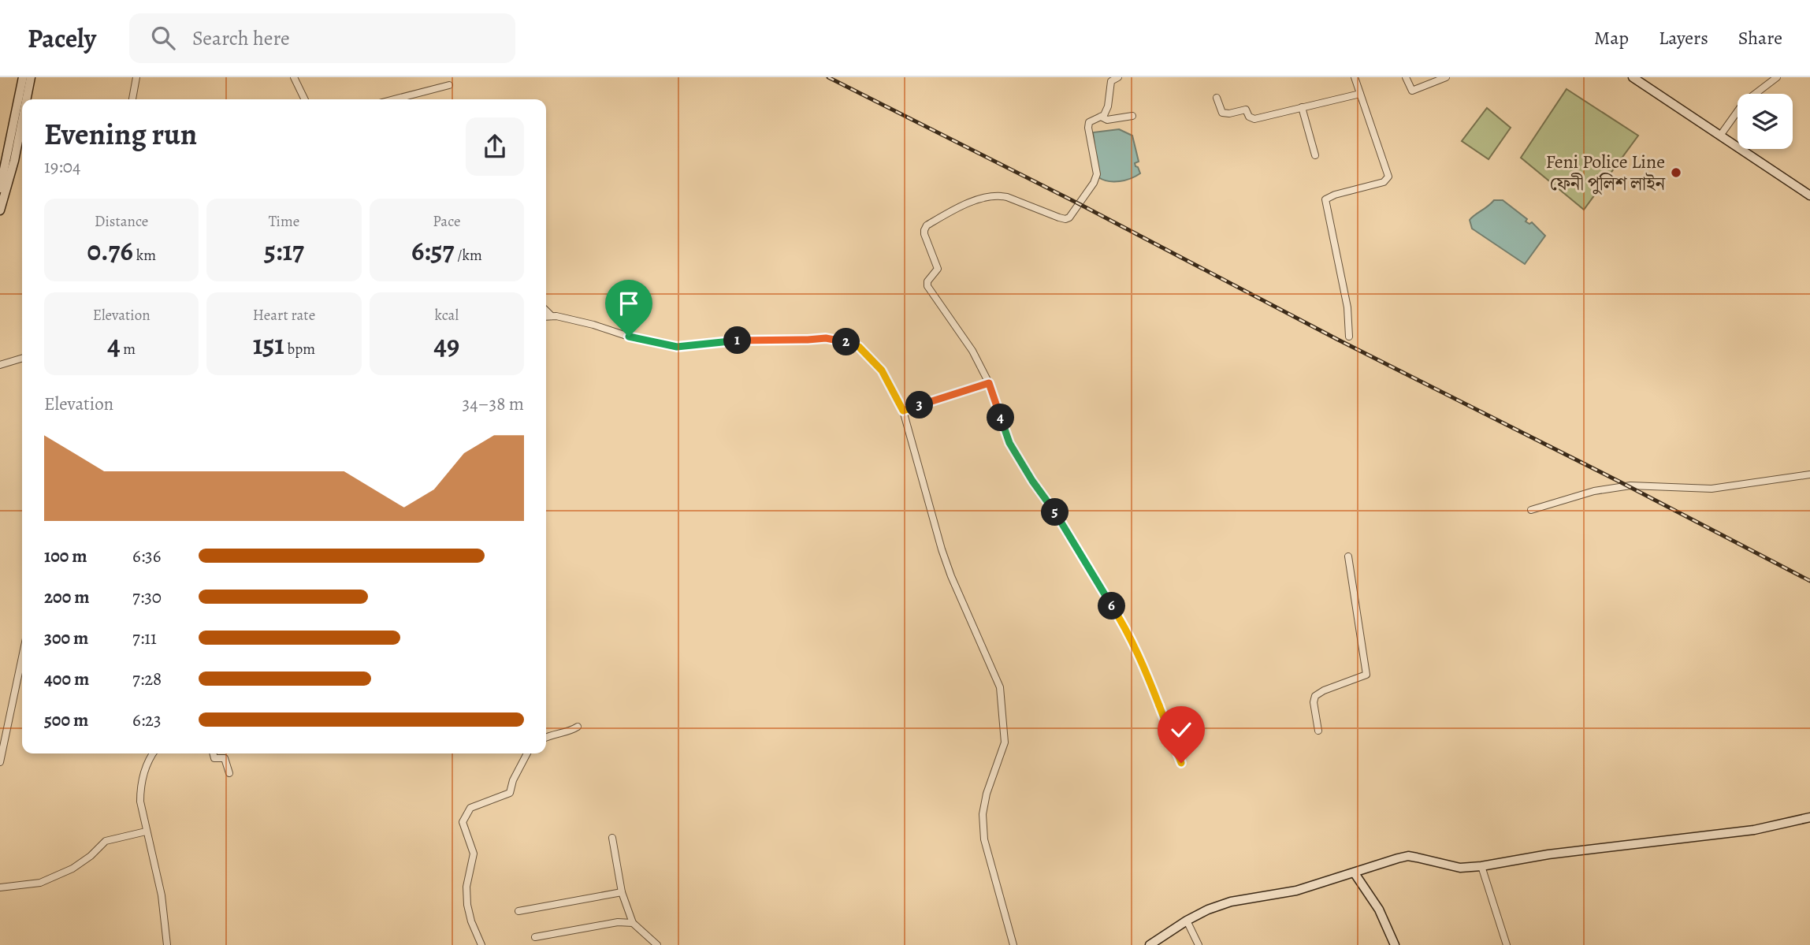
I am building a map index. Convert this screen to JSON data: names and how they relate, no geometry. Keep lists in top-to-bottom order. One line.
{"places":["Feni Police Line ফেনী পুলিশ লাইন"],"page":{"header":"Pacely","search":"Search here","nav":["Map","Layers","Share"],"heading":["Evening run","19:04"],"stats":[["Distance","0.76 km"],["Time","5:17"],["Pace","6:57 /km"],["Elevation","4 m"],["Heart rate","151 bpm"],["kcal","49"]],"pins":["1","2","3","4","5","6"],"chart":["Elevation","34–38 m"],"list":[{"name":"100 m","note":"6:36"},{"name":"200 m","note":"7:30"},{"name":"300 m","note":"7:11"},{"name":"400 m","note":"7:28"},{"name":"500 m","note":"6:23"}]}}
